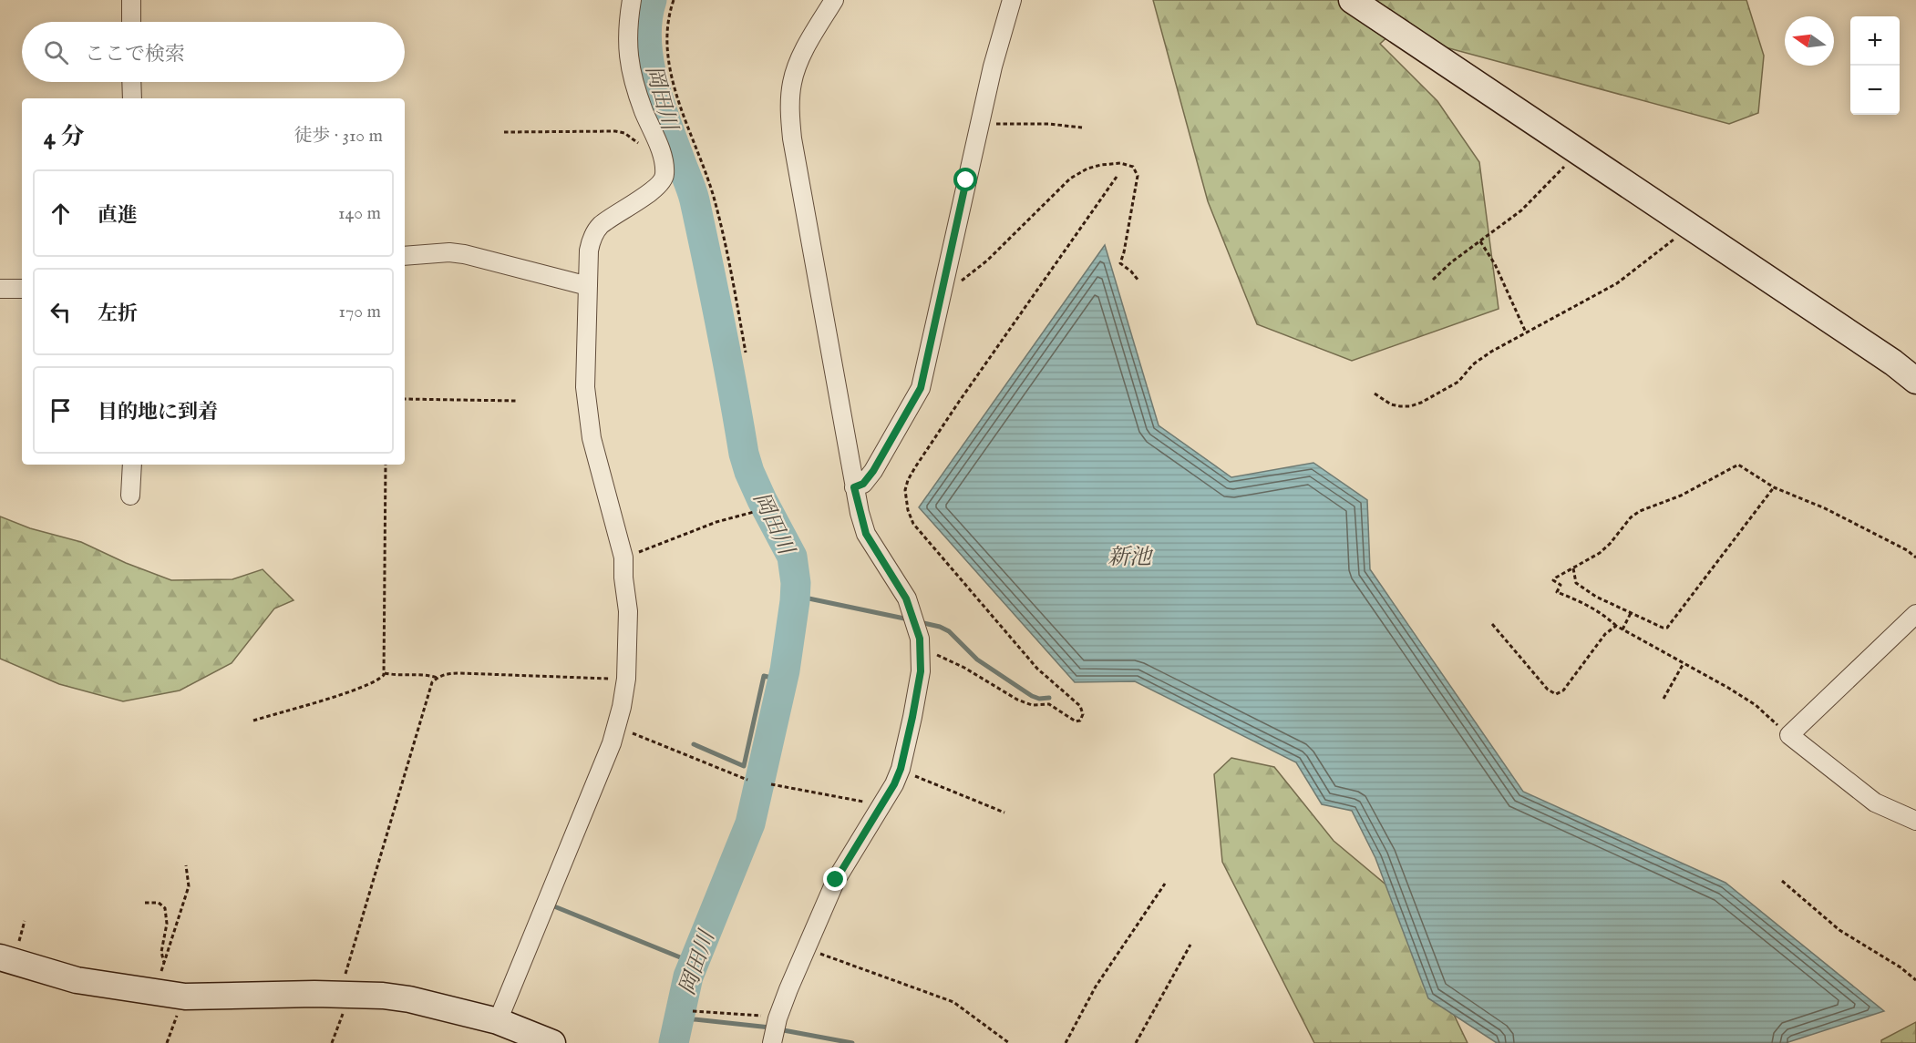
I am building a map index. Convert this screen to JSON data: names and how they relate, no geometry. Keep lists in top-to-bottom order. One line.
{"water":["岡田川","新池"],"north":"left","page":{"map_buttons":["+","−"],"search":"ここで検索","heading":["4 分","徒歩 · 310 m"],"list":[["直進","140 m"],["左折","170 m"],"目的地に到着"]}}
